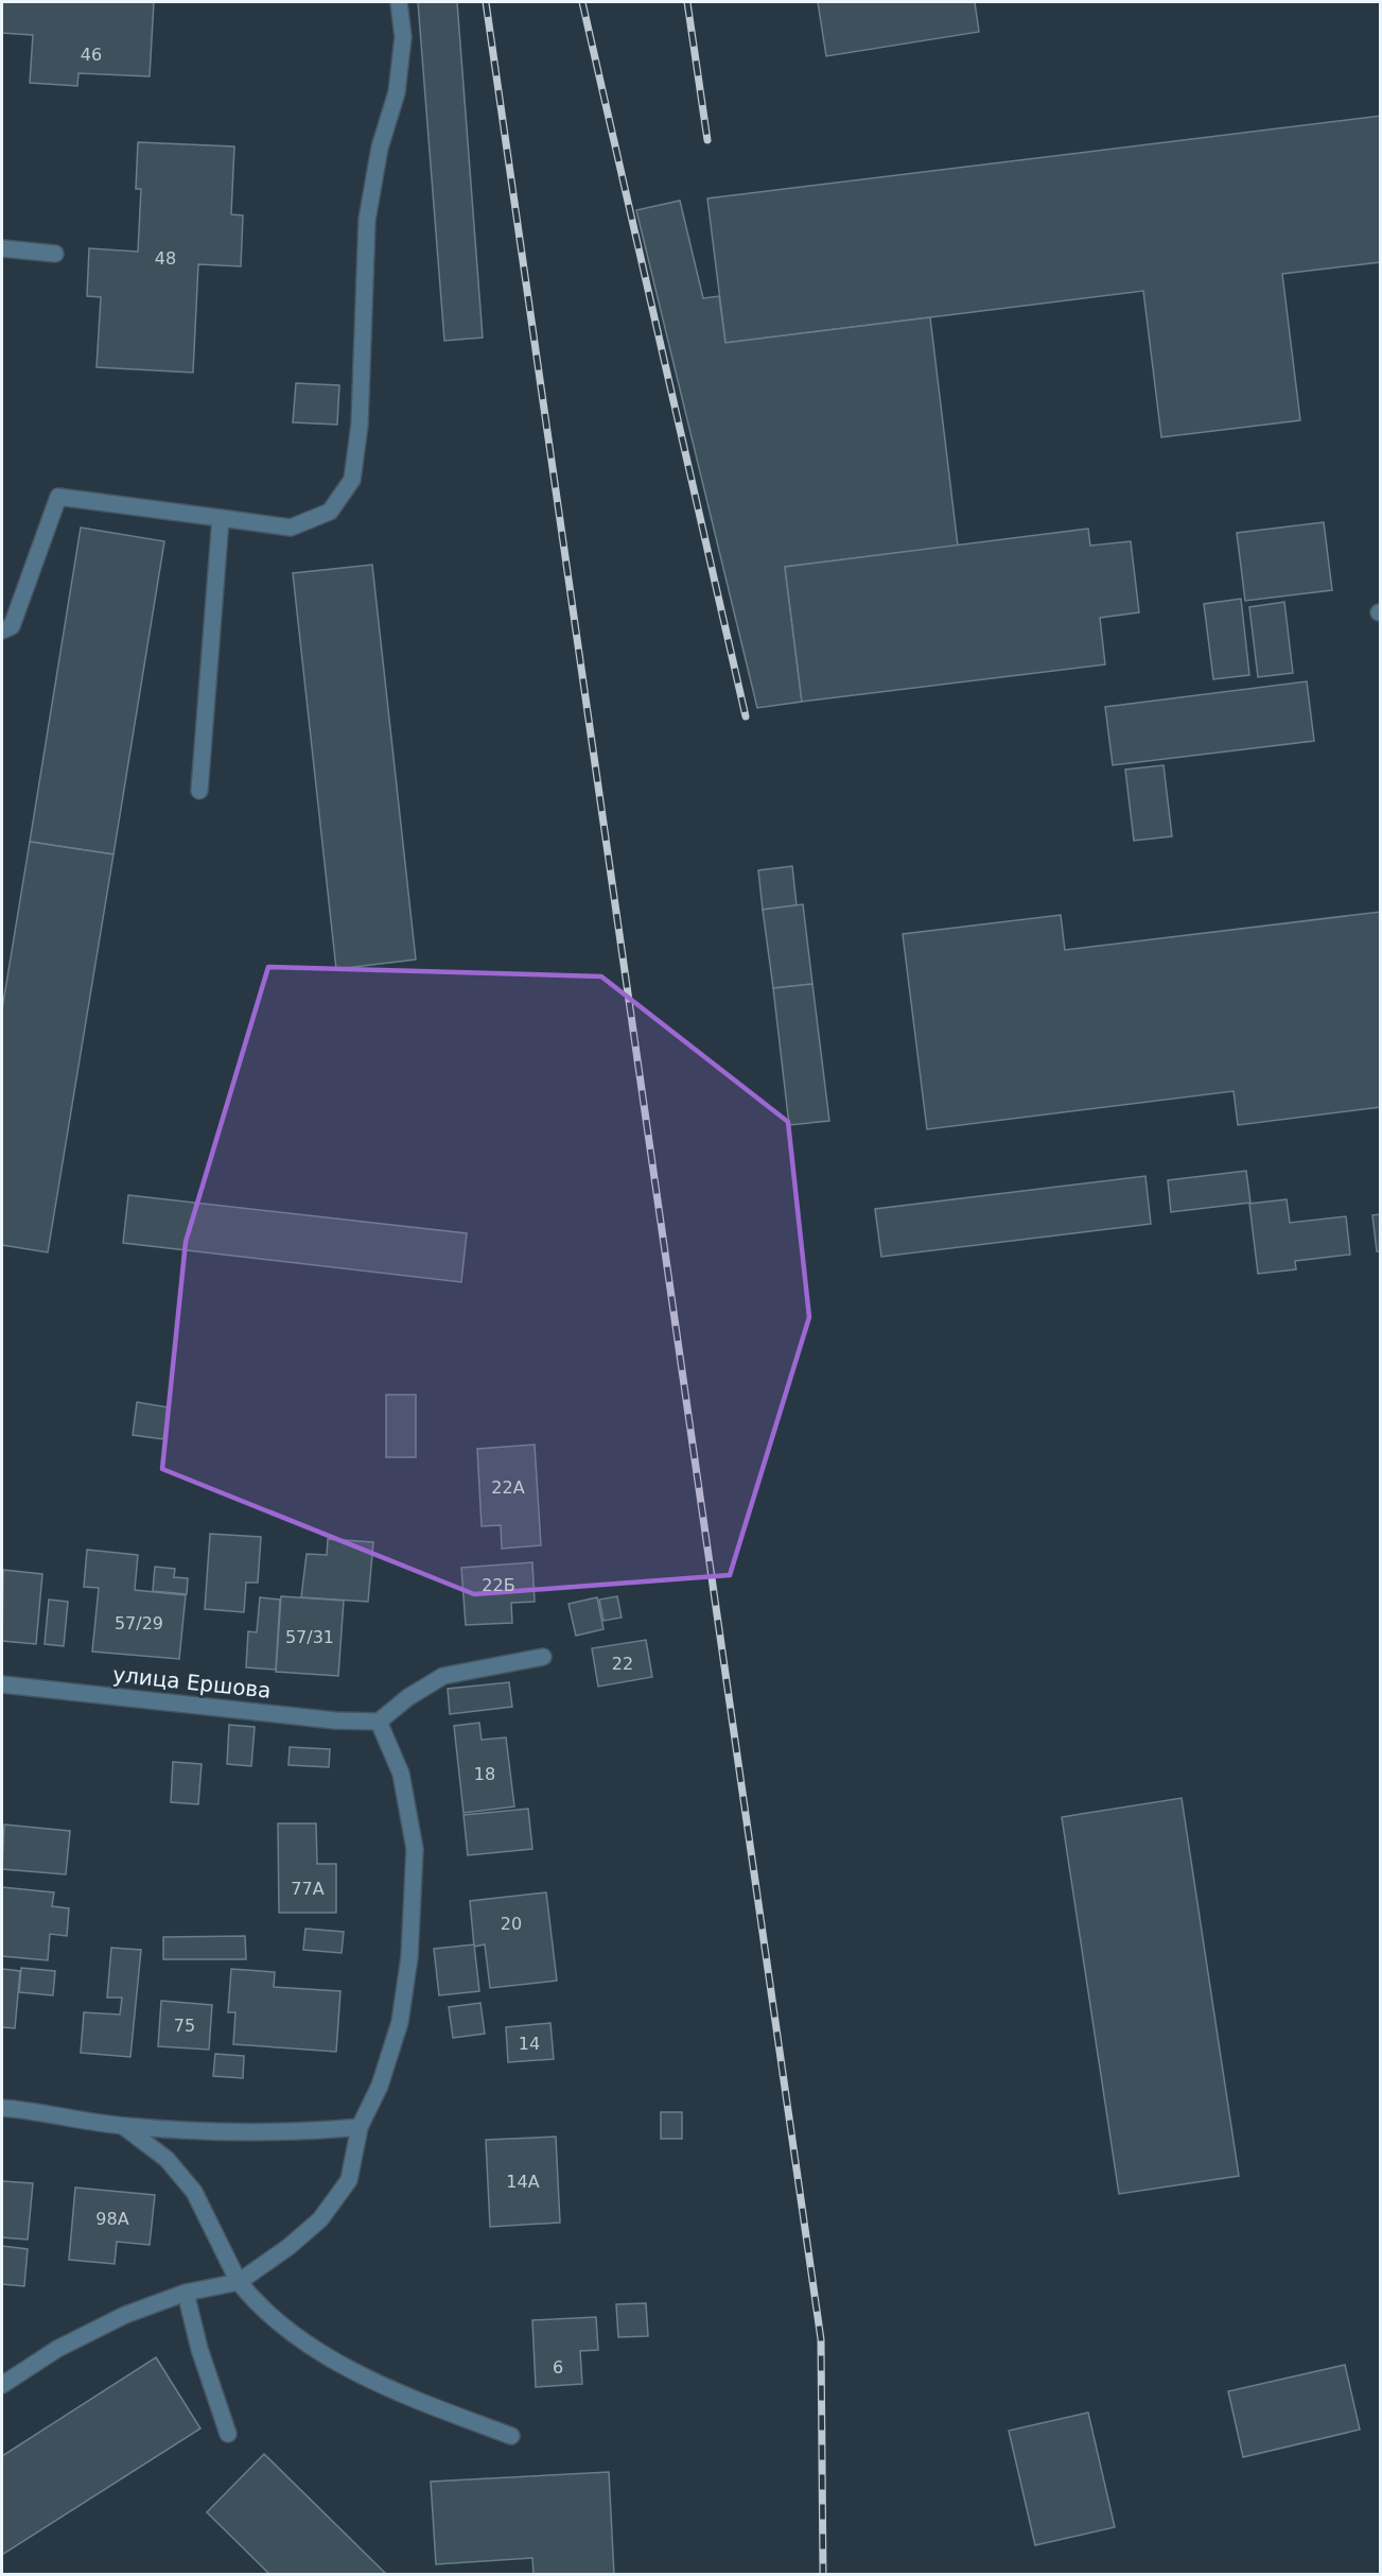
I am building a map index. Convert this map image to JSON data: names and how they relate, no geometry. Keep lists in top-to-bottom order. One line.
{"streets":{"street":["улица Ершова"]},"house_numbers":["46","48","22А","22Б","57/29","57/31","22","18","77А","20","75","14","14А","98А","6"]}
